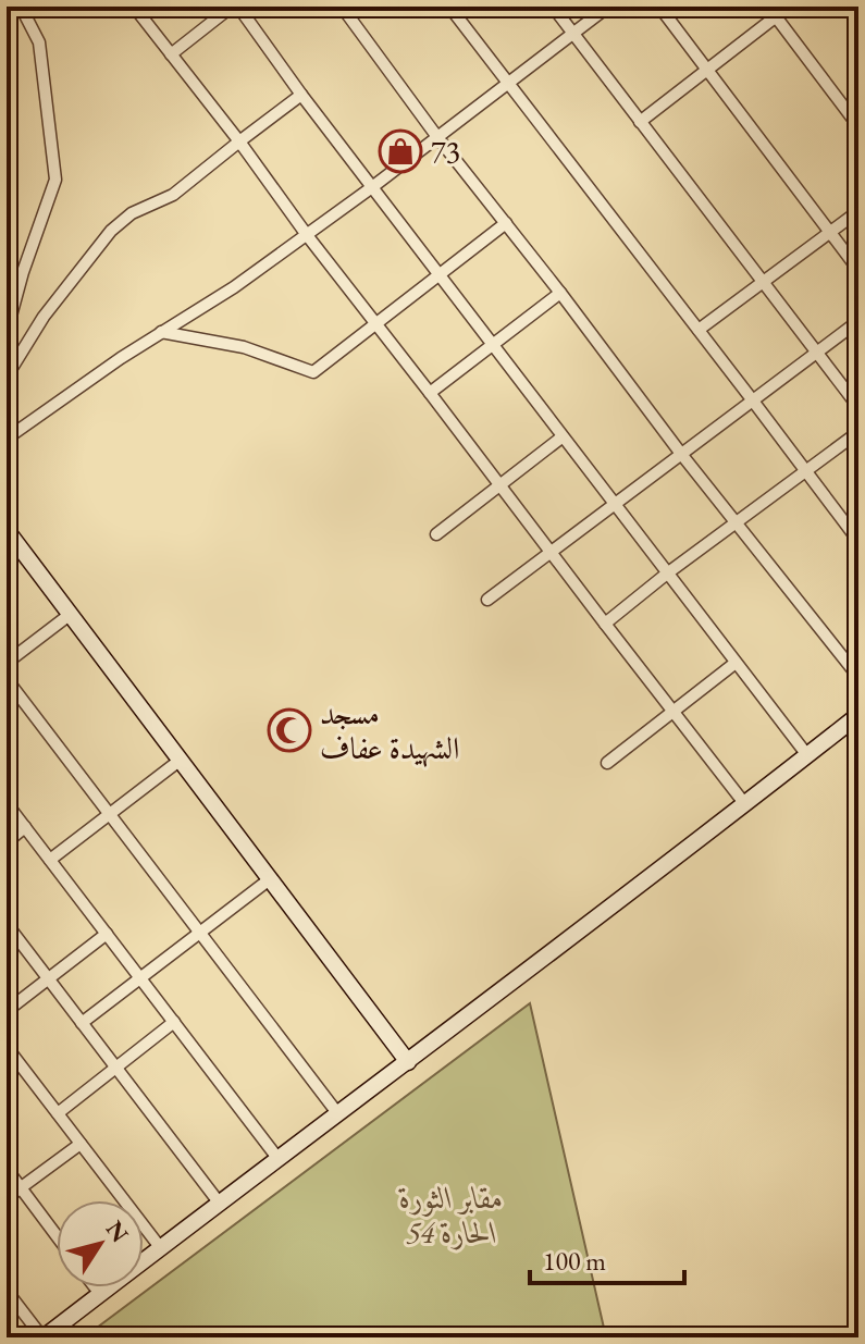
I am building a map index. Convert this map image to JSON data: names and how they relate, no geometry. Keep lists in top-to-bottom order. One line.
{"parks":["مقابر الثورة الحارة 54"],"places":{"shop":["73"],"mosque":["مسجد الشهيدة عفاف"]},"scale_bar":"100 m","north":"top right"}
